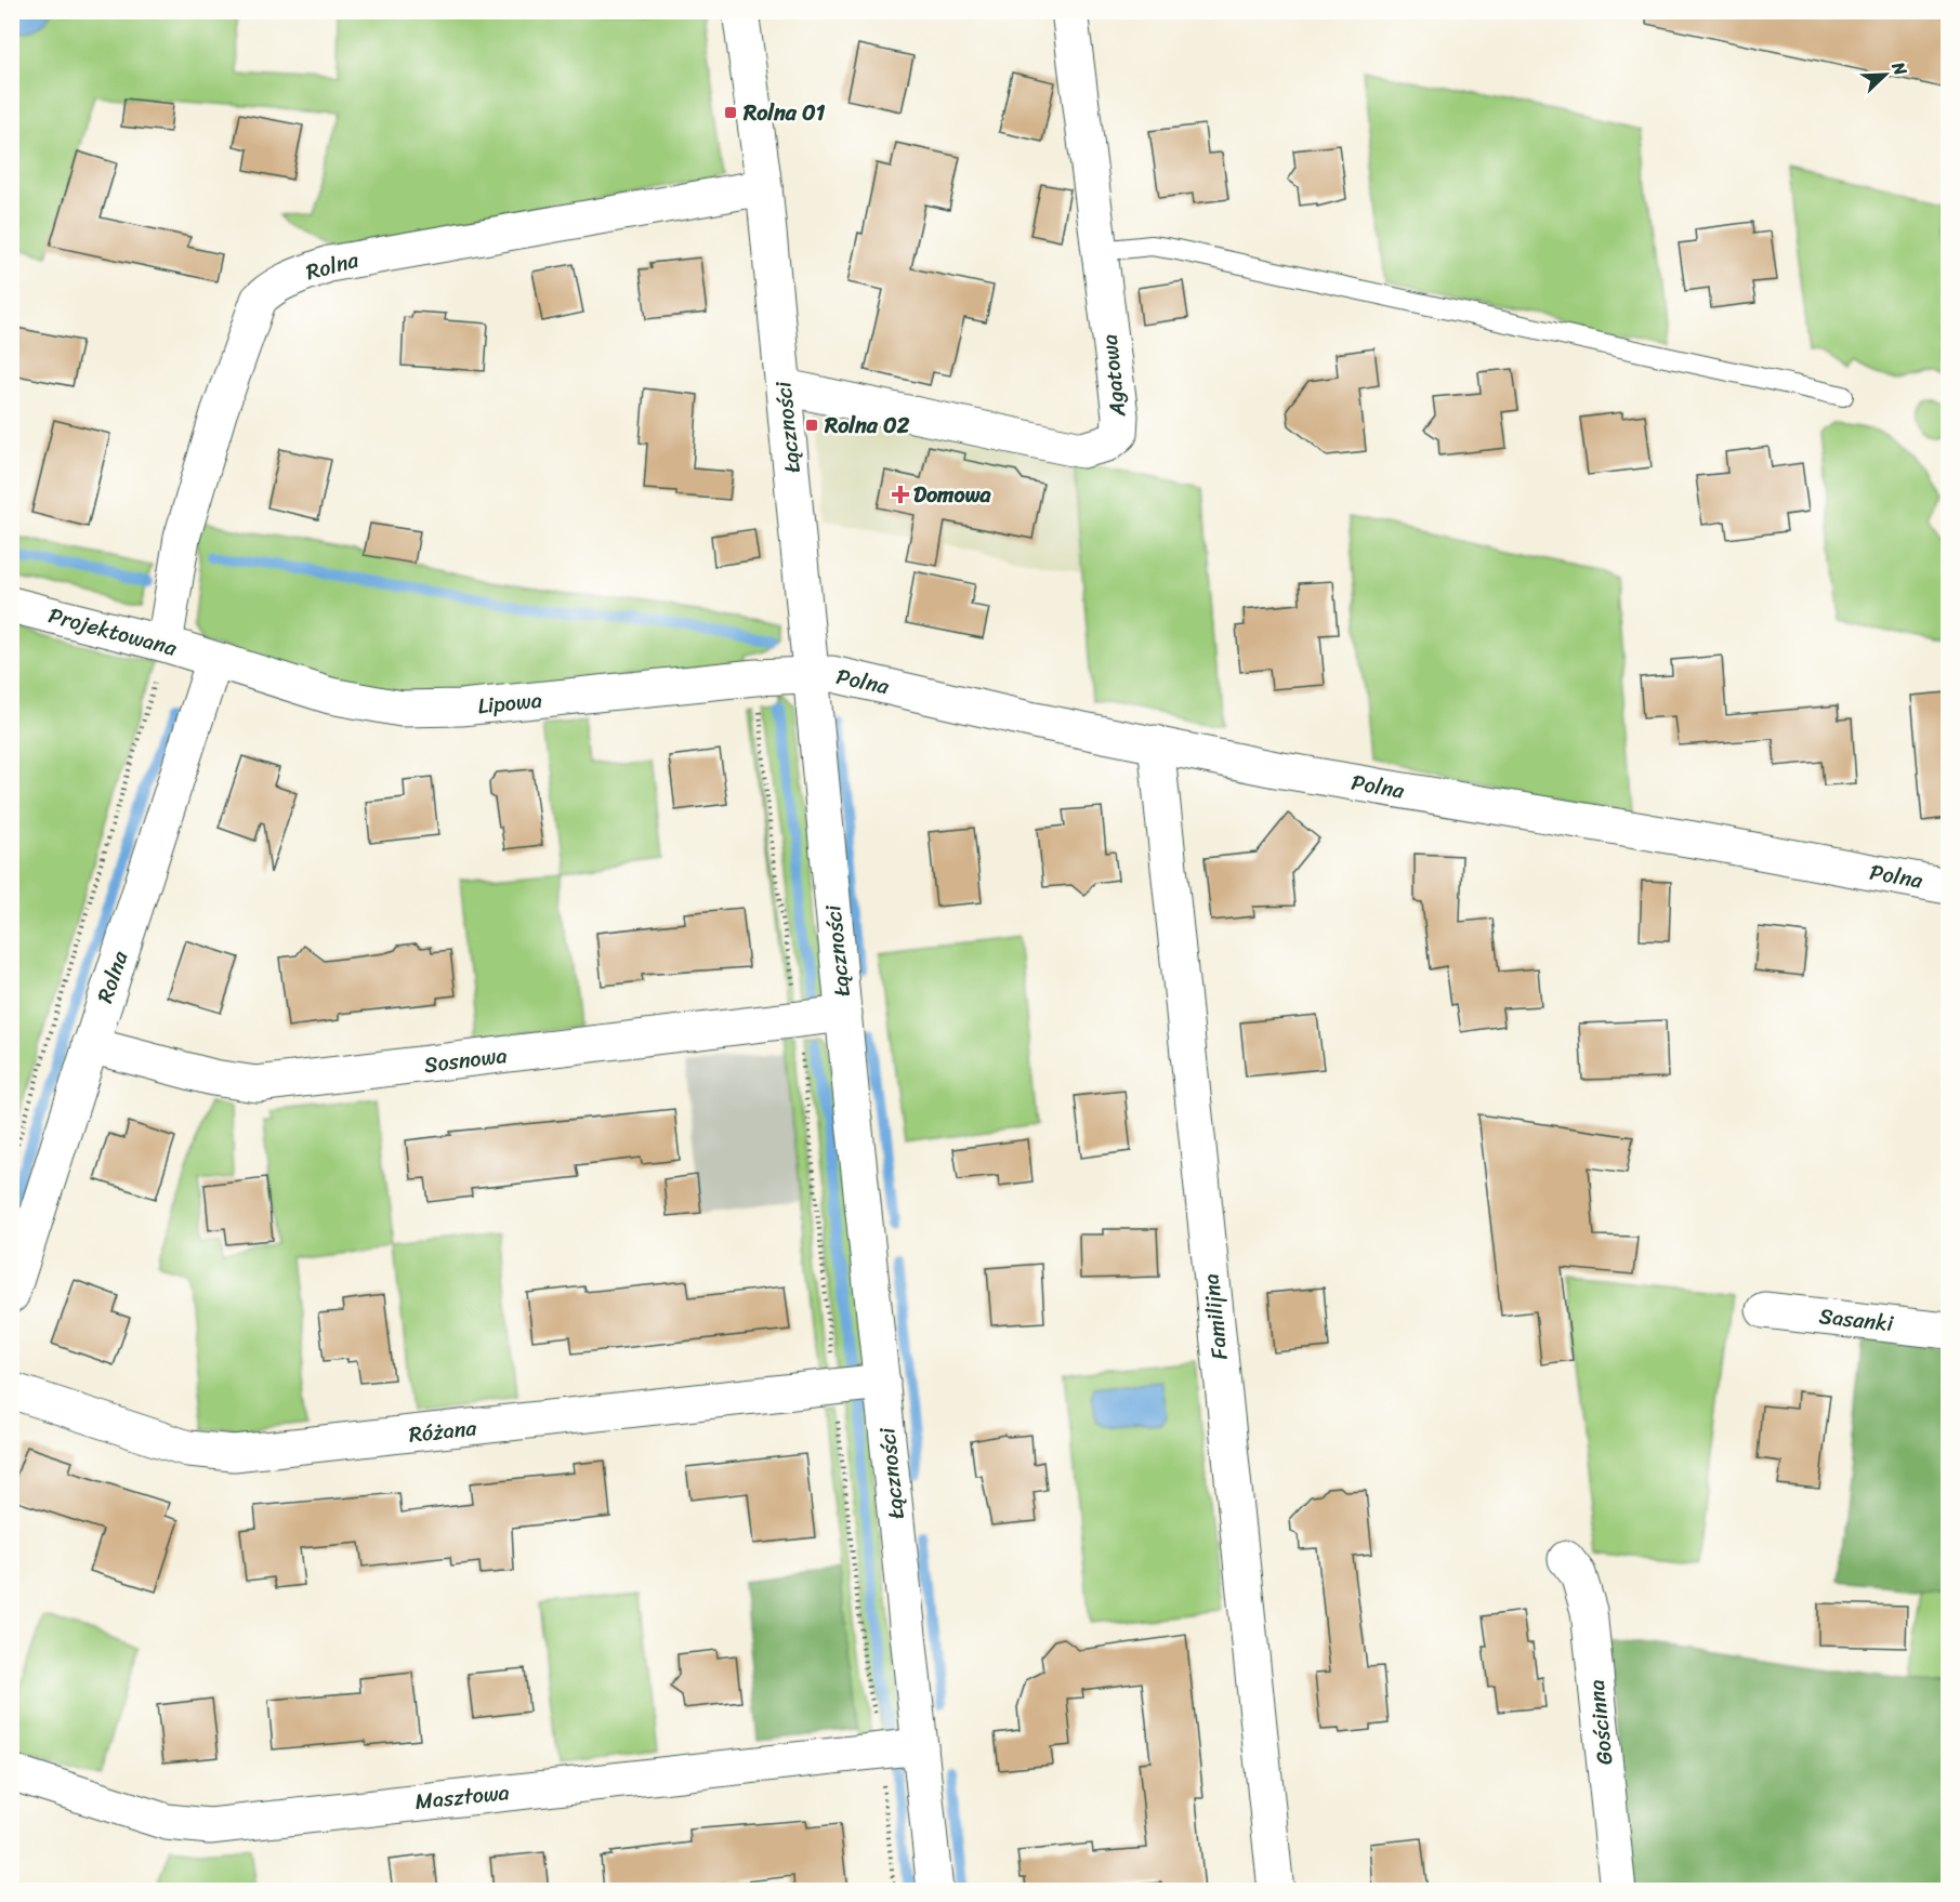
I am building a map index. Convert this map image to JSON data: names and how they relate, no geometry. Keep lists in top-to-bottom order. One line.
{"streets":{"street":["Rolna","Agatowa","Łączności","Projektowana","Polna","Lipowa","Sosnowa","Familijna","Sasanki","Różana","Gościnna","Masztowa"]},"crossings":[["Rolna","Łączności"],["Rolna","Projektowana"],["Rolna","Lipowa"],["Rolna","Sosnowa"],["Agatowa","Łączności"],["Łączności","Polna"],["Łączności","Lipowa"],["Łączności","Sosnowa"],["Łączności","Różana"],["Łączności","Masztowa"],["Projektowana","Lipowa"],["Polna","Lipowa"],["Polna","Familijna"]],"places":{"transit":["Rolna 01","Rolna 02"],"health":["Domowa"]},"north":"top right"}
